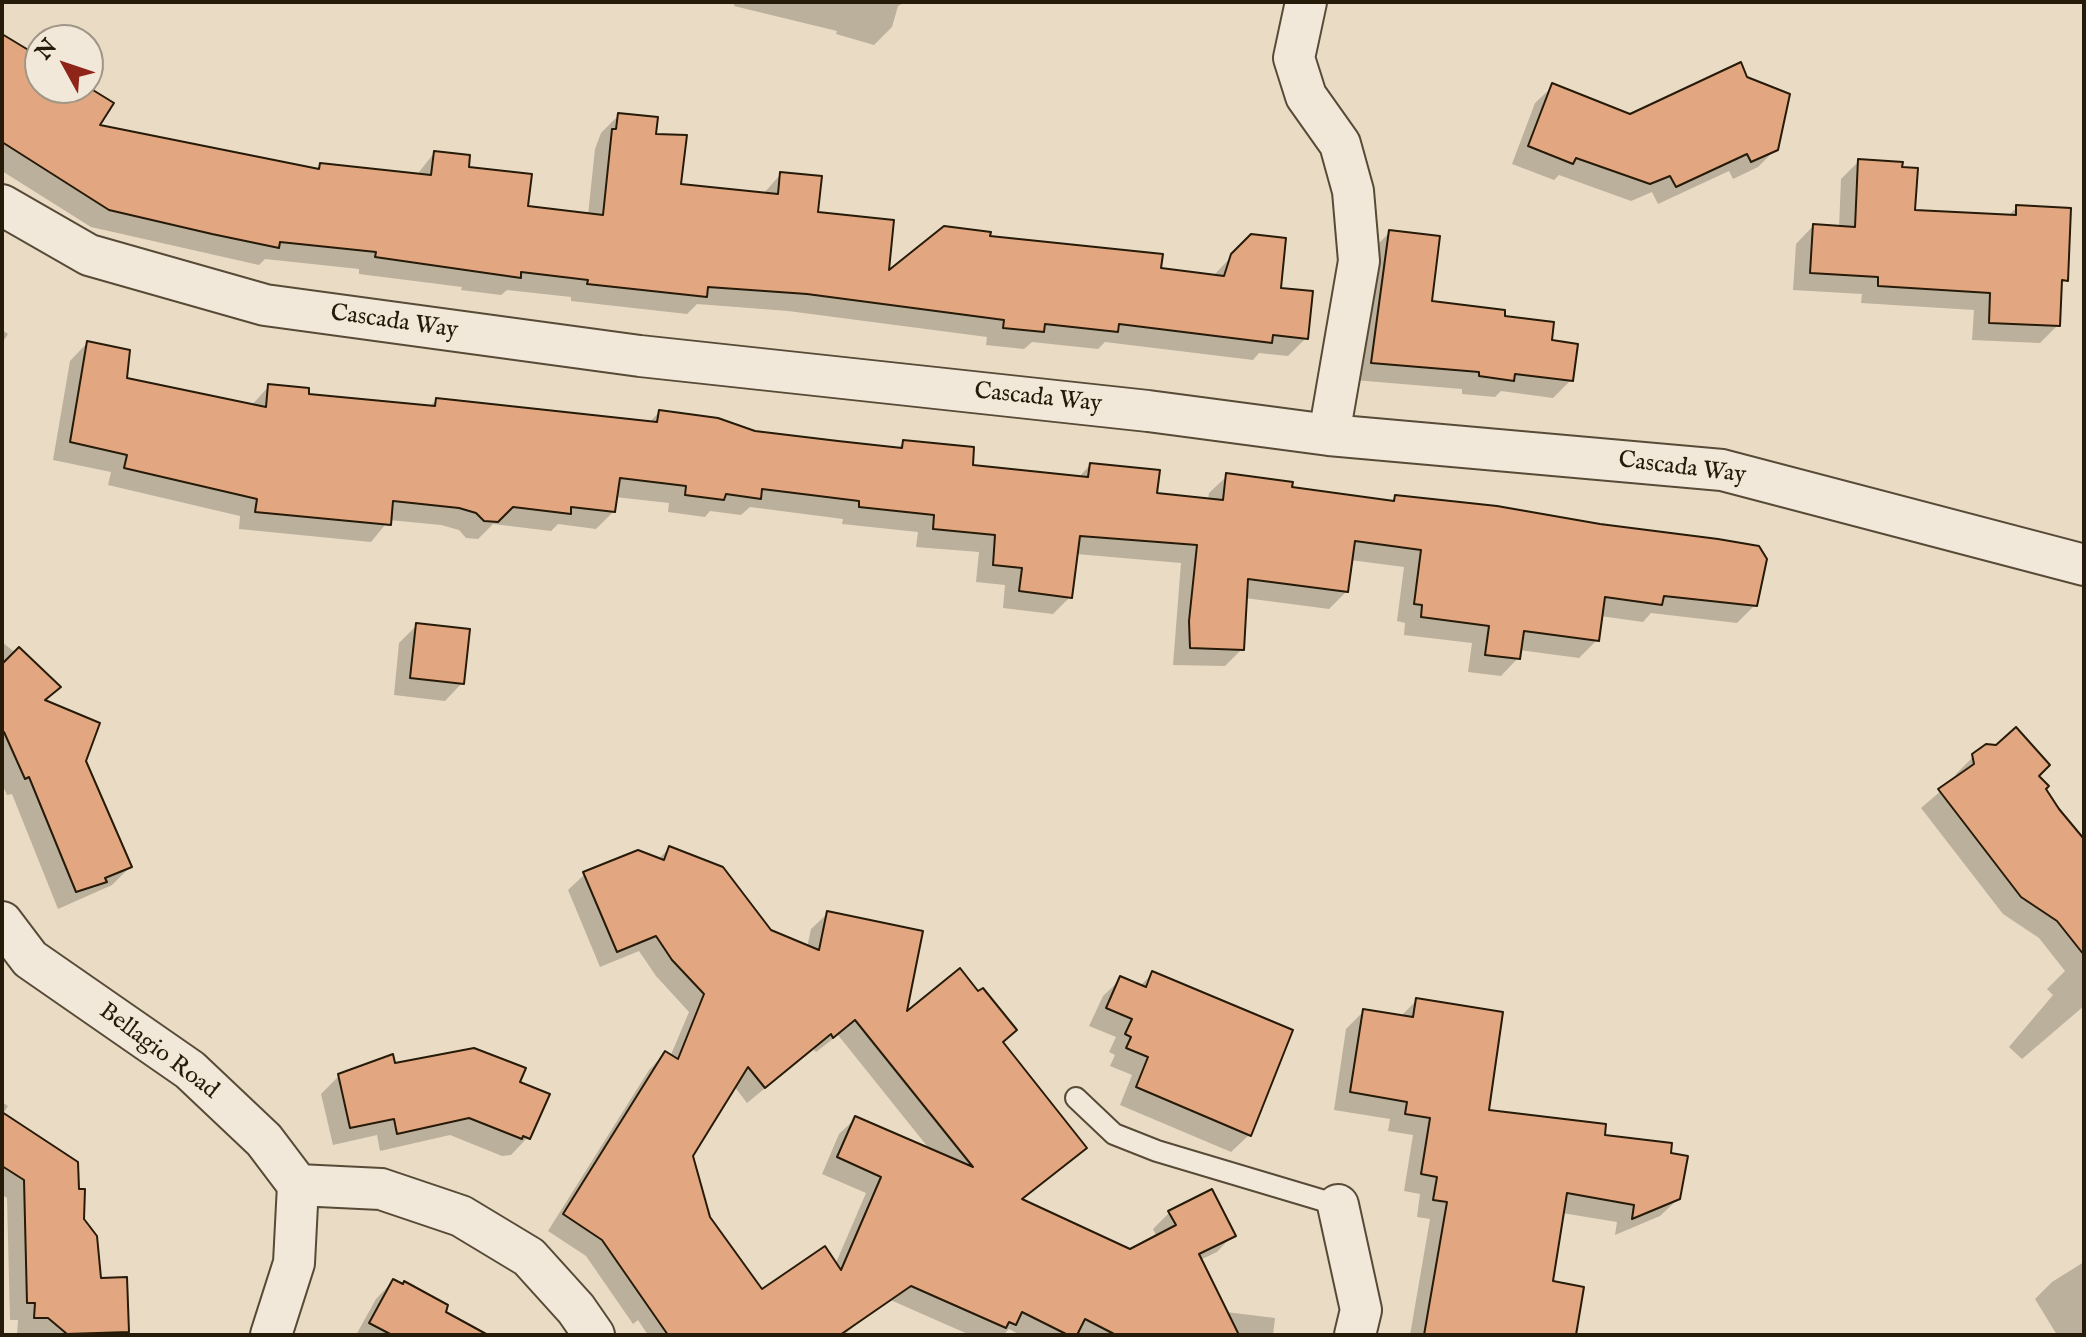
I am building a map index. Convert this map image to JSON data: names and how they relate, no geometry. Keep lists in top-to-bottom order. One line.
{"streets":{"street":["Cascada Way","Bellagio Road"]},"north":"top left"}
